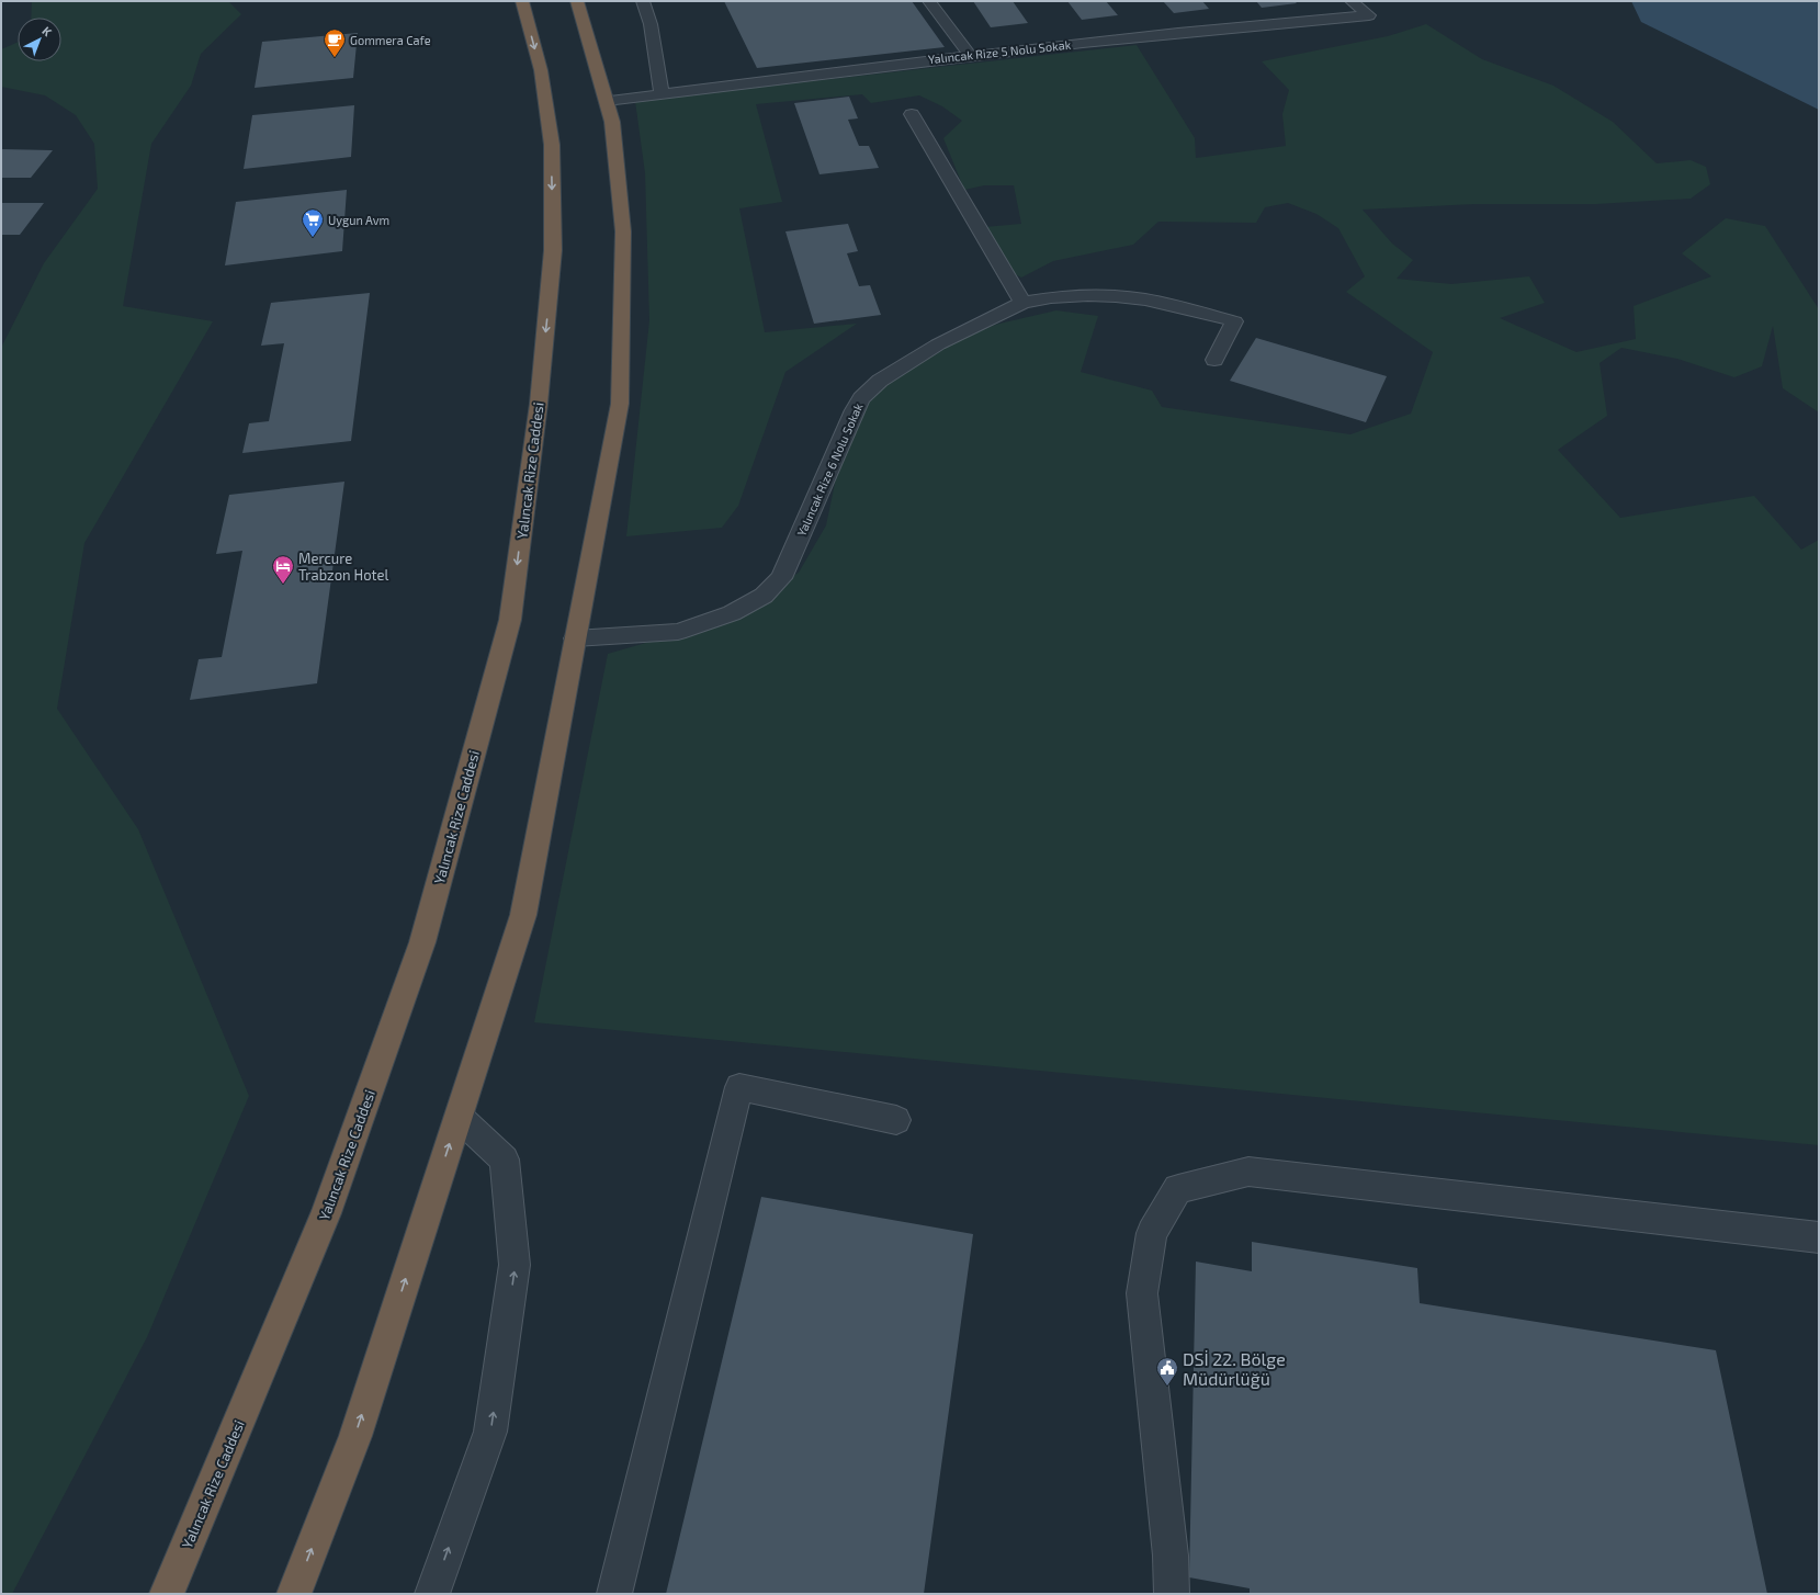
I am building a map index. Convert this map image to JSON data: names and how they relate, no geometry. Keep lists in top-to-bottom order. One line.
{"streets":{"highway":["Yalıncak Rize Caddesi"],"lane":["Yalıncak Rize 5 Nolu Sokak","Yalıncak Rize 6 Nolu Sokak"]},"places":{"cafe":["Gommera Cafe"],"supermarket":["Uygun Avm"],"hotel":["Mercure Trabzon Hotel"],"public building":["DSİ 22. Bölge Müdürlüğü"]},"north":"top right"}
